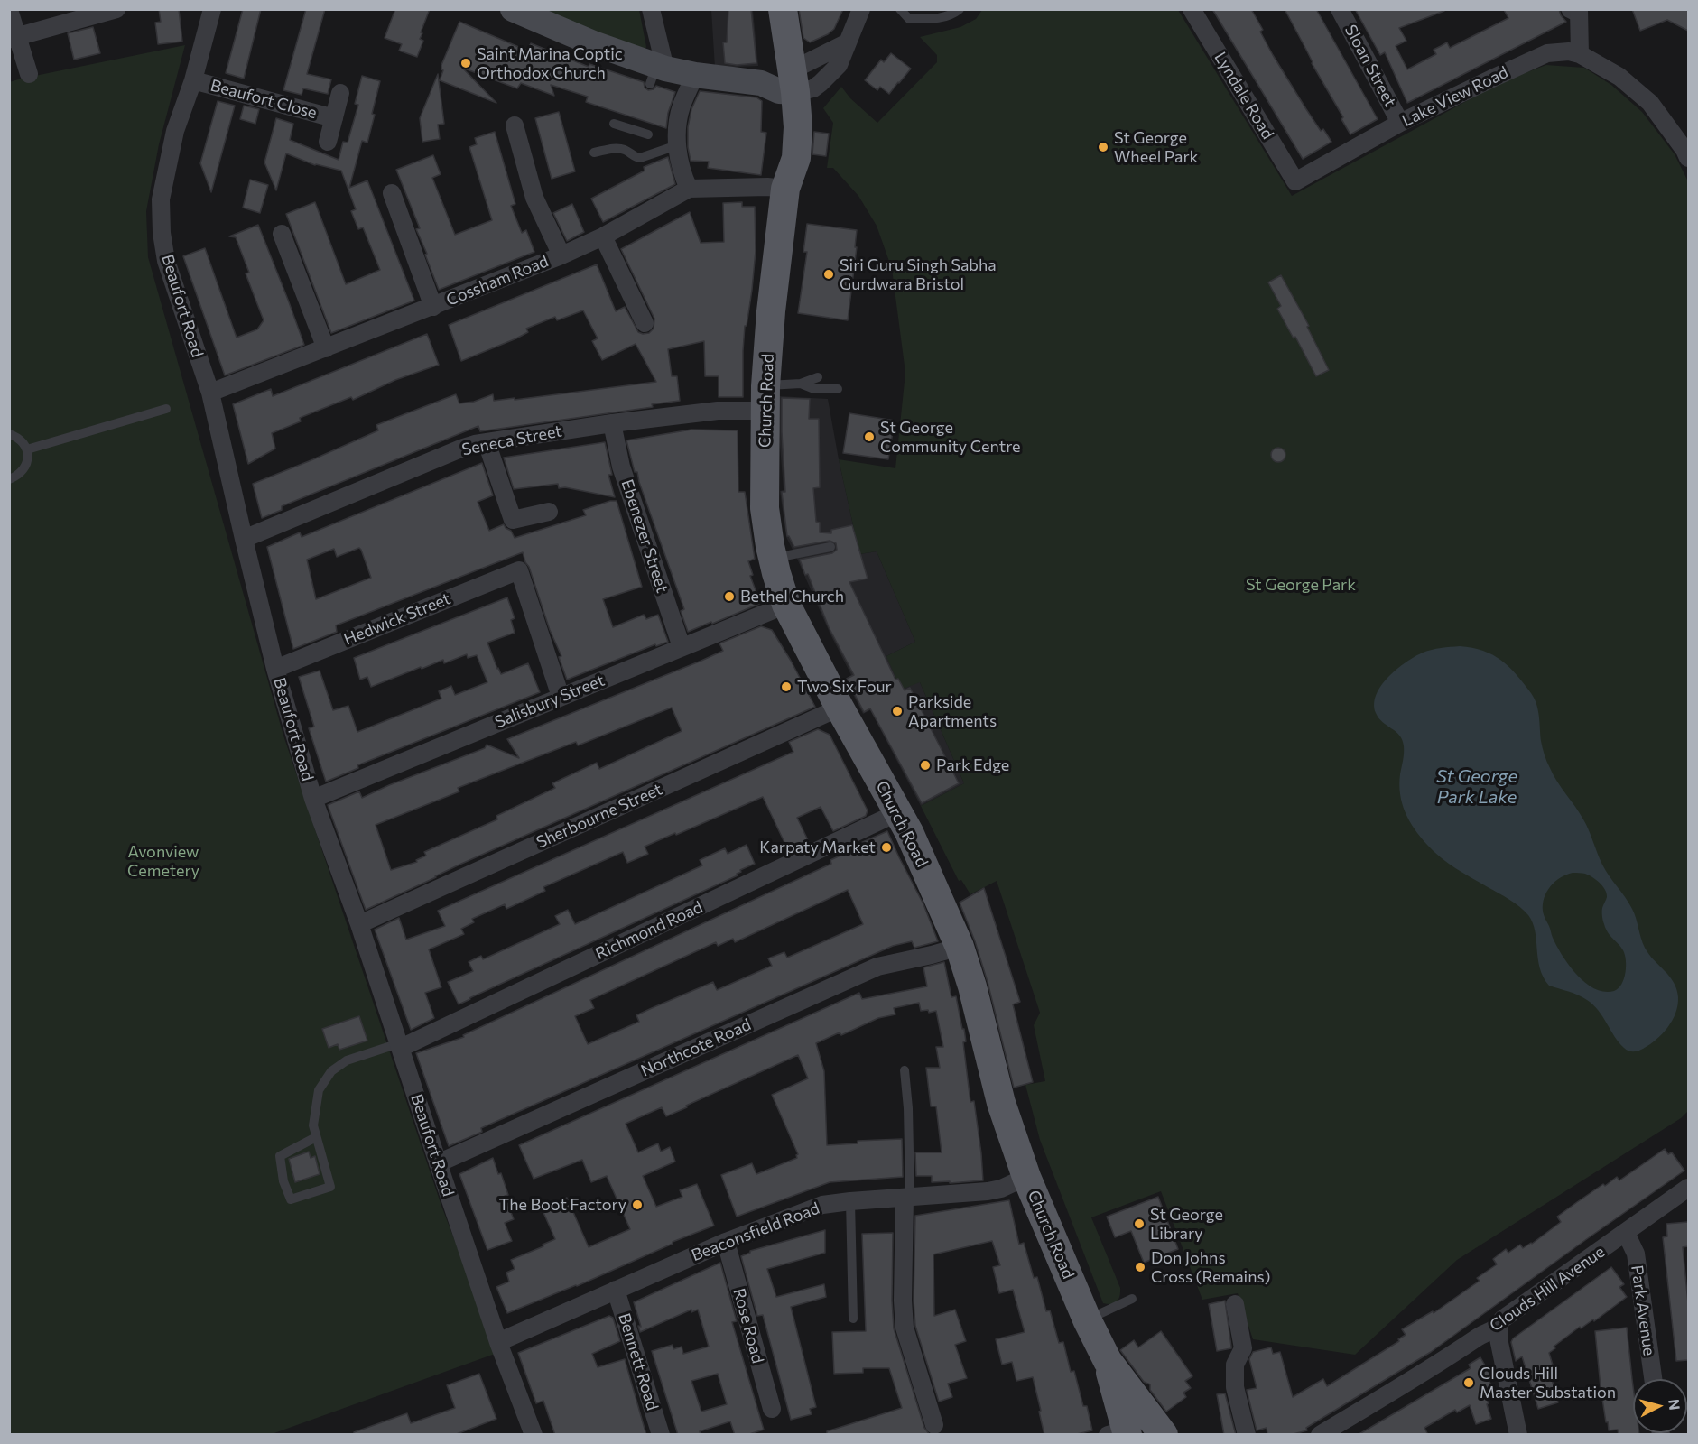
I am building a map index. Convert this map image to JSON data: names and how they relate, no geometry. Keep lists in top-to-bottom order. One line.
{"streets":{"main road":["Church Road"],"street":["Sloan Street","Lyndale Road","Lake View Road","Beaufort Close","Cossham Road","Beaufort Road","Seneca Street","Ebenezer Street","Hedwick Street","Salisbury Street","Sherbourne Street","Richmond Road","Northcote Road","Beaconsfield Road","Clouds Hill Avenue","Park Avenue","Rose Road","Bennett Road"]},"crossings":[["Sloan Street","Lake View Road"],["Lyndale Road","Lake View Road"],["Beaufort Close","Beaufort Road"],["Cossham Road","Beaufort Road"],["Cossham Road","Church Road"],["Beaufort Road","Seneca Street"],["Beaufort Road","Hedwick Street"],["Beaufort Road","Salisbury Street"],["Beaufort Road","Sherbourne Street"],["Beaufort Road","Richmond Road"],["Beaufort Road","Northcote Road"],["Beaufort Road","Beaconsfield Road"],["Church Road","Seneca Street"],["Church Road","Salisbury Street"],["Church Road","Sherbourne Street"],["Church Road","Richmond Road"],["Church Road","Northcote Road"],["Church Road","Beaconsfield Road"],["Seneca Street","Ebenezer Street"],["Ebenezer Street","Salisbury Street"],["Hedwick Street","Salisbury Street"],["Beaconsfield Road","Rose Road"],["Beaconsfield Road","Bennett Road"],["Clouds Hill Avenue","Park Avenue"]],"water":["St George Park Lake"],"parks":["St George Park","Avonview Cemetery"],"places":["Saint Marina Coptic Orthodox Church","St George Wheel Park","Siri Guru Singh Sabha Gurdwara Bristol","St George Community Centre","Bethel Church","Two Six Four","Parkside Apartments","Park Edge","Karpaty Market","The Boot Factory","St George Library","Don Johns Cross (Remains)","Clouds Hill Master Substation"],"north":"right"}
